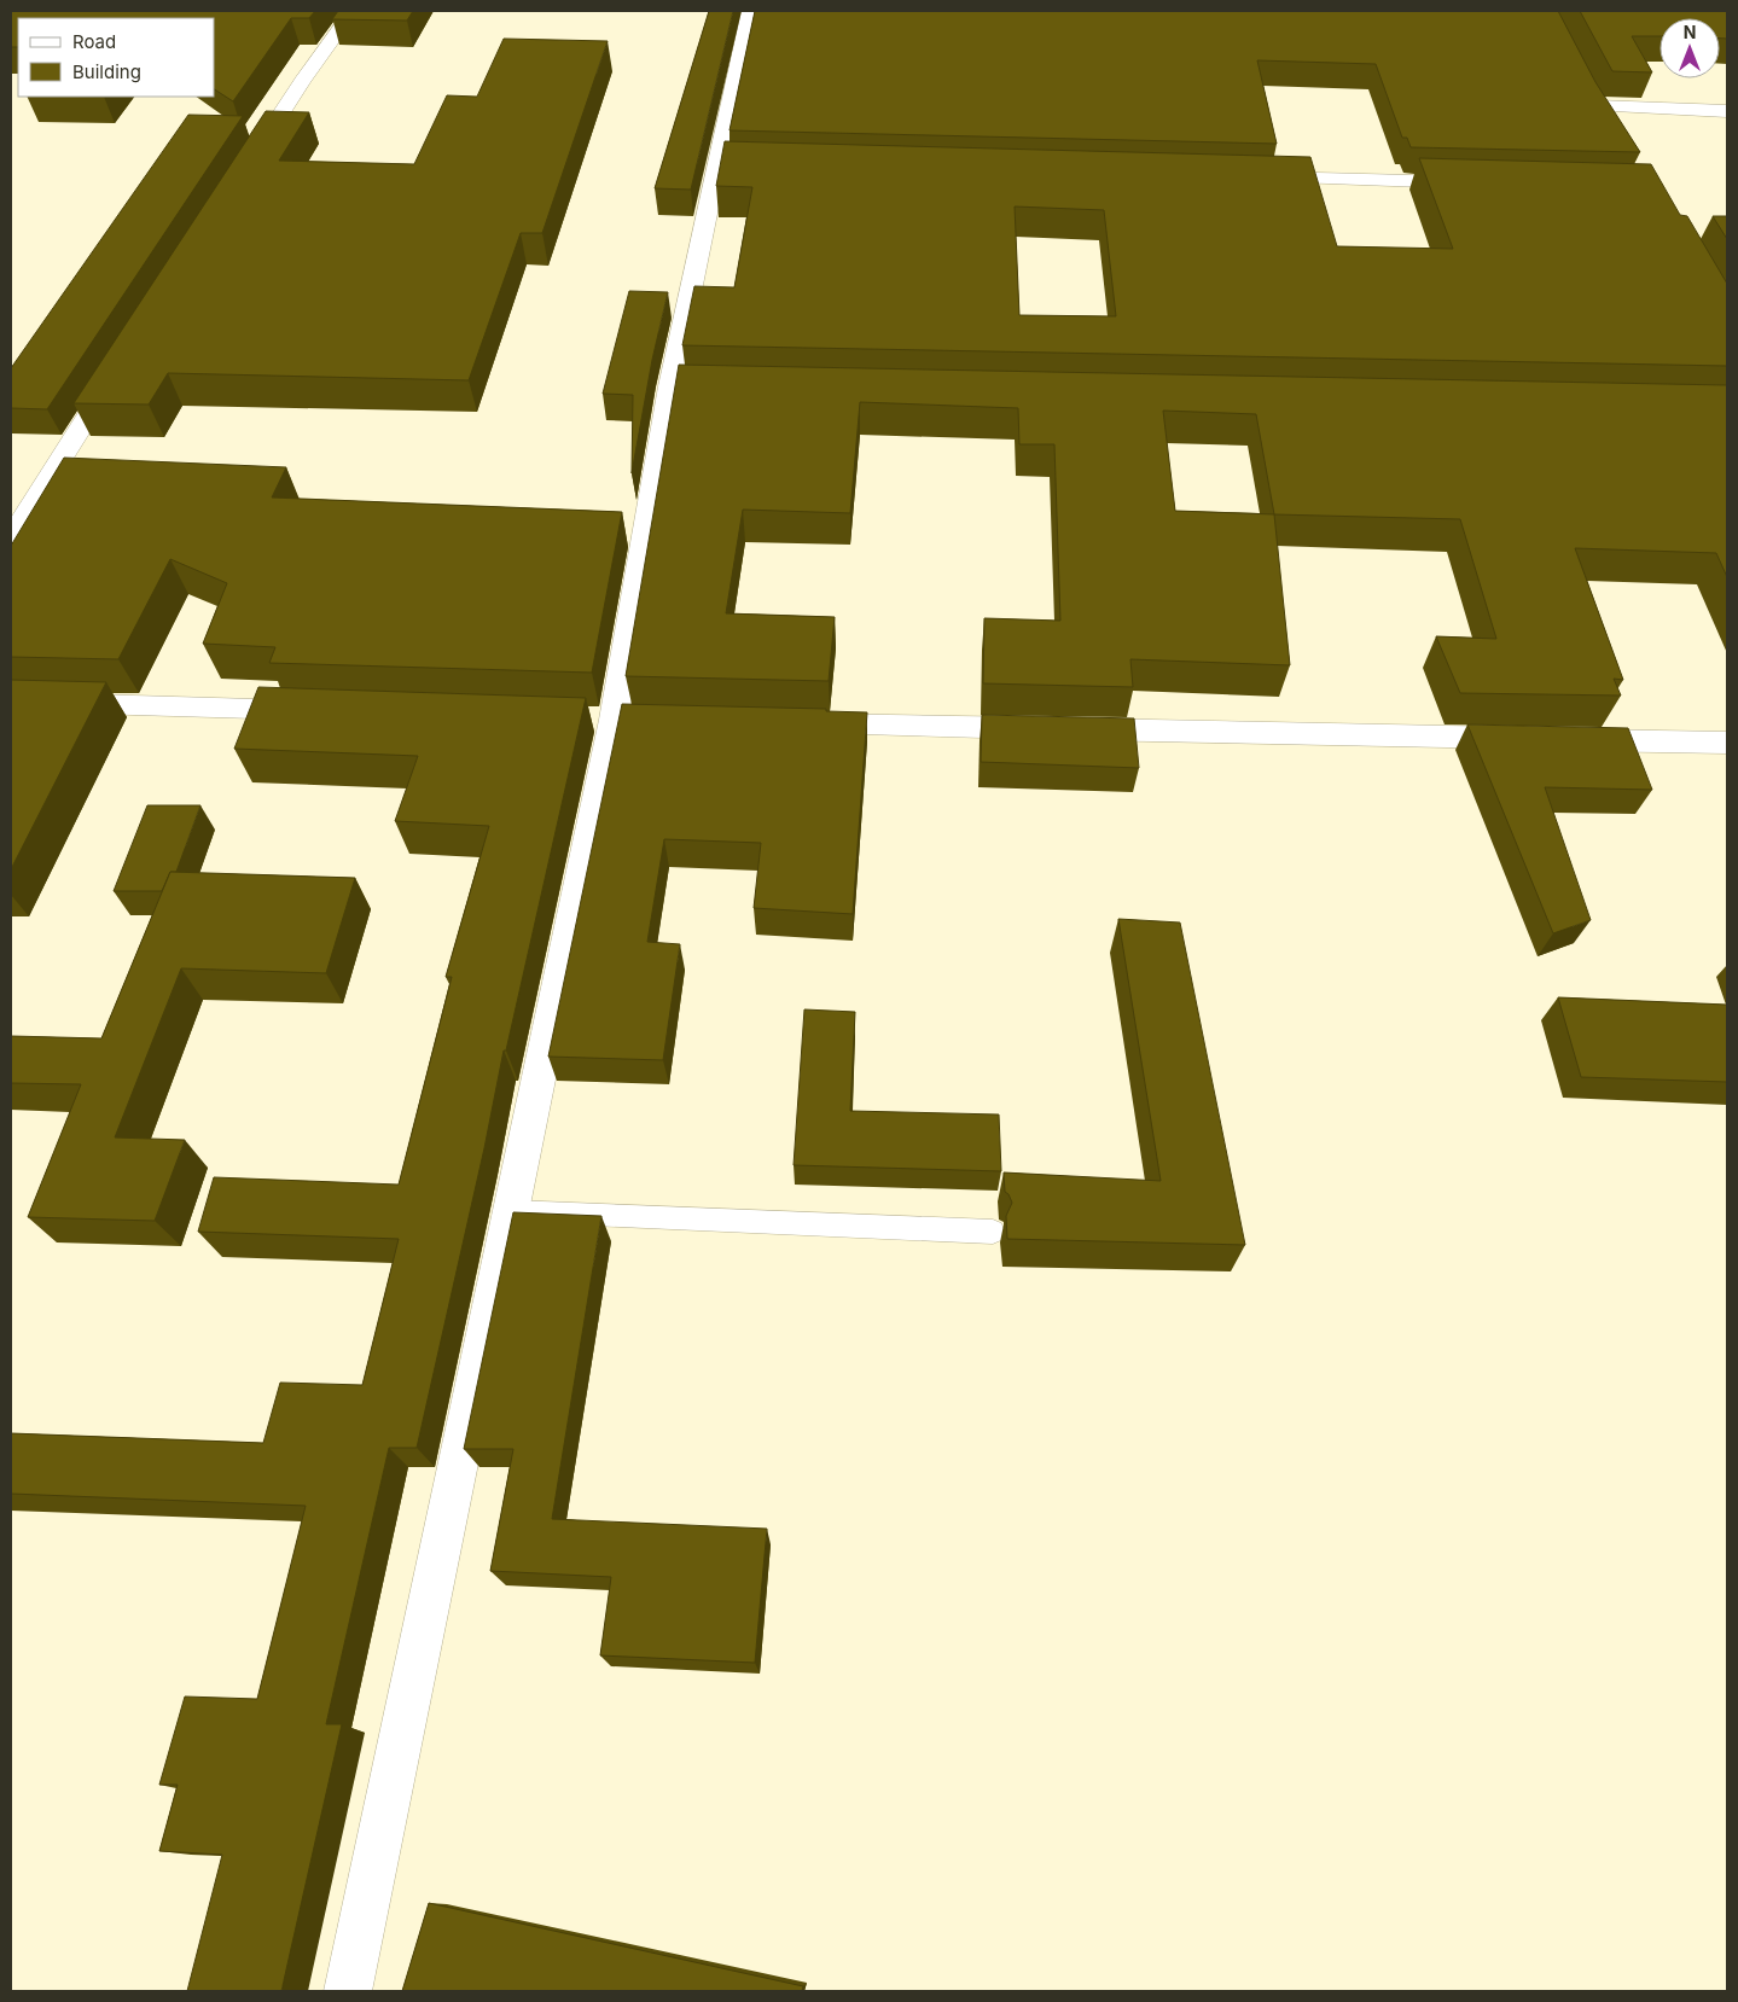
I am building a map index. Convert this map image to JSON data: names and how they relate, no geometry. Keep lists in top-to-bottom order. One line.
{"legend":["Road","Building"],"north":"top"}
